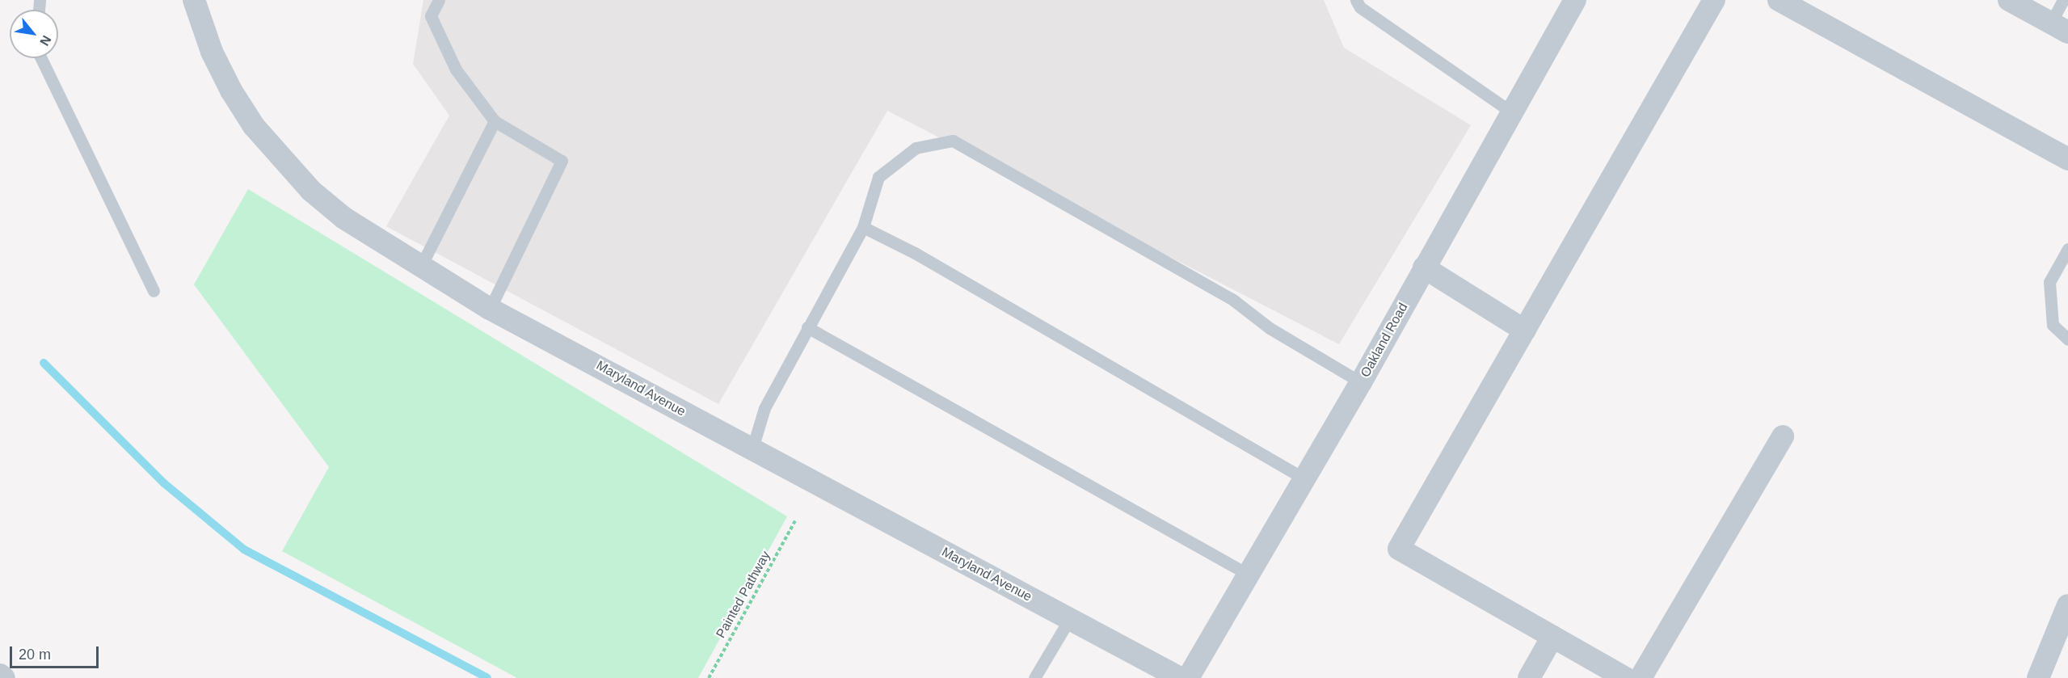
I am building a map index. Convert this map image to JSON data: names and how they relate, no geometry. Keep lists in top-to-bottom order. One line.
{"streets":{"street":["Oakland Road","Maryland Avenue"],"path":["Painted Pathway"]},"scale_bar":"20 m","north":"bottom right"}
